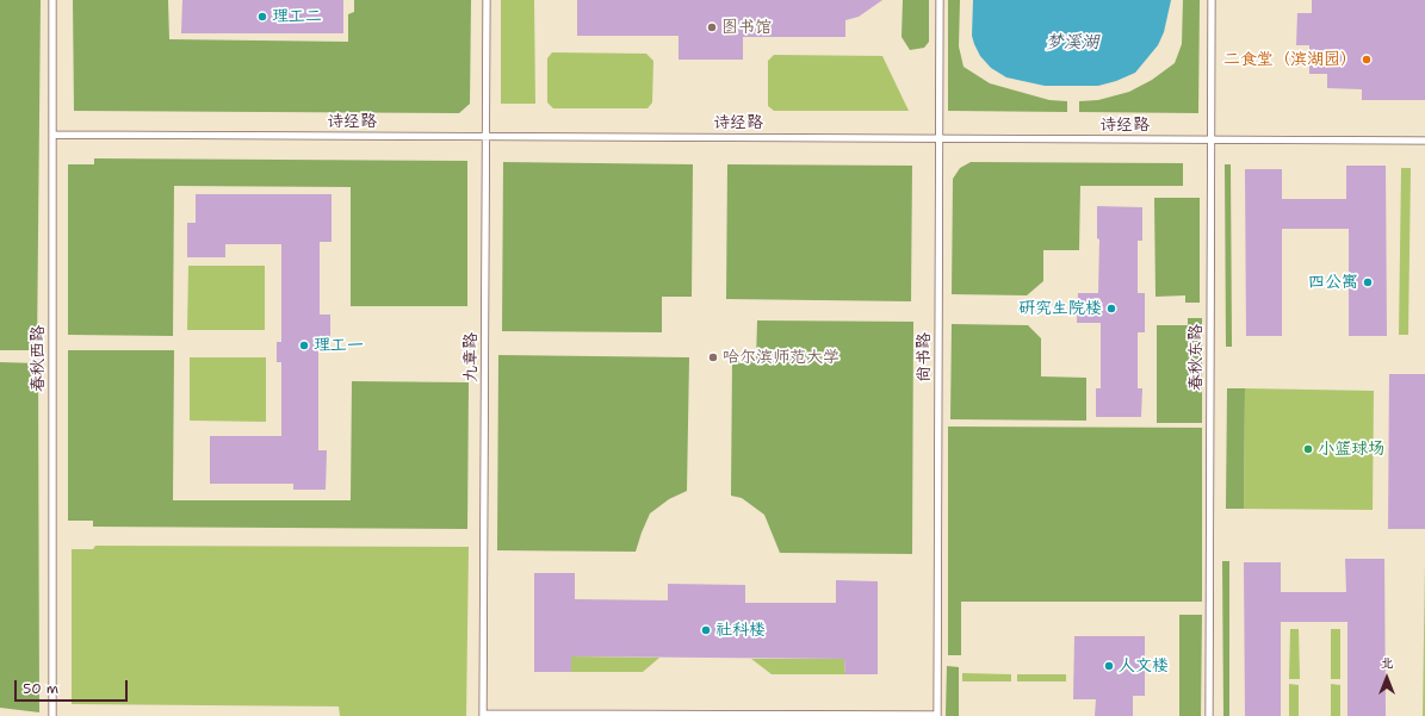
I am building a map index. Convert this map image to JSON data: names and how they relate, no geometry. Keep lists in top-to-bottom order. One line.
{"streets":{"lane":["诗经路","九章路","尚书路","春秋东路","春秋西路"]},"crossings":[["诗经路","九章路"],["诗经路","尚书路"],["诗经路","春秋东路"],["诗经路","春秋西路"]],"water":["梦溪湖"],"places":["理工二","图书馆","二食堂（滨湖园）","四公寓","研究生院楼","理工一","哈尔滨师范大学","小篮球场","社科楼","人文楼"],"scale_bar":"50 m","north":"top"}
